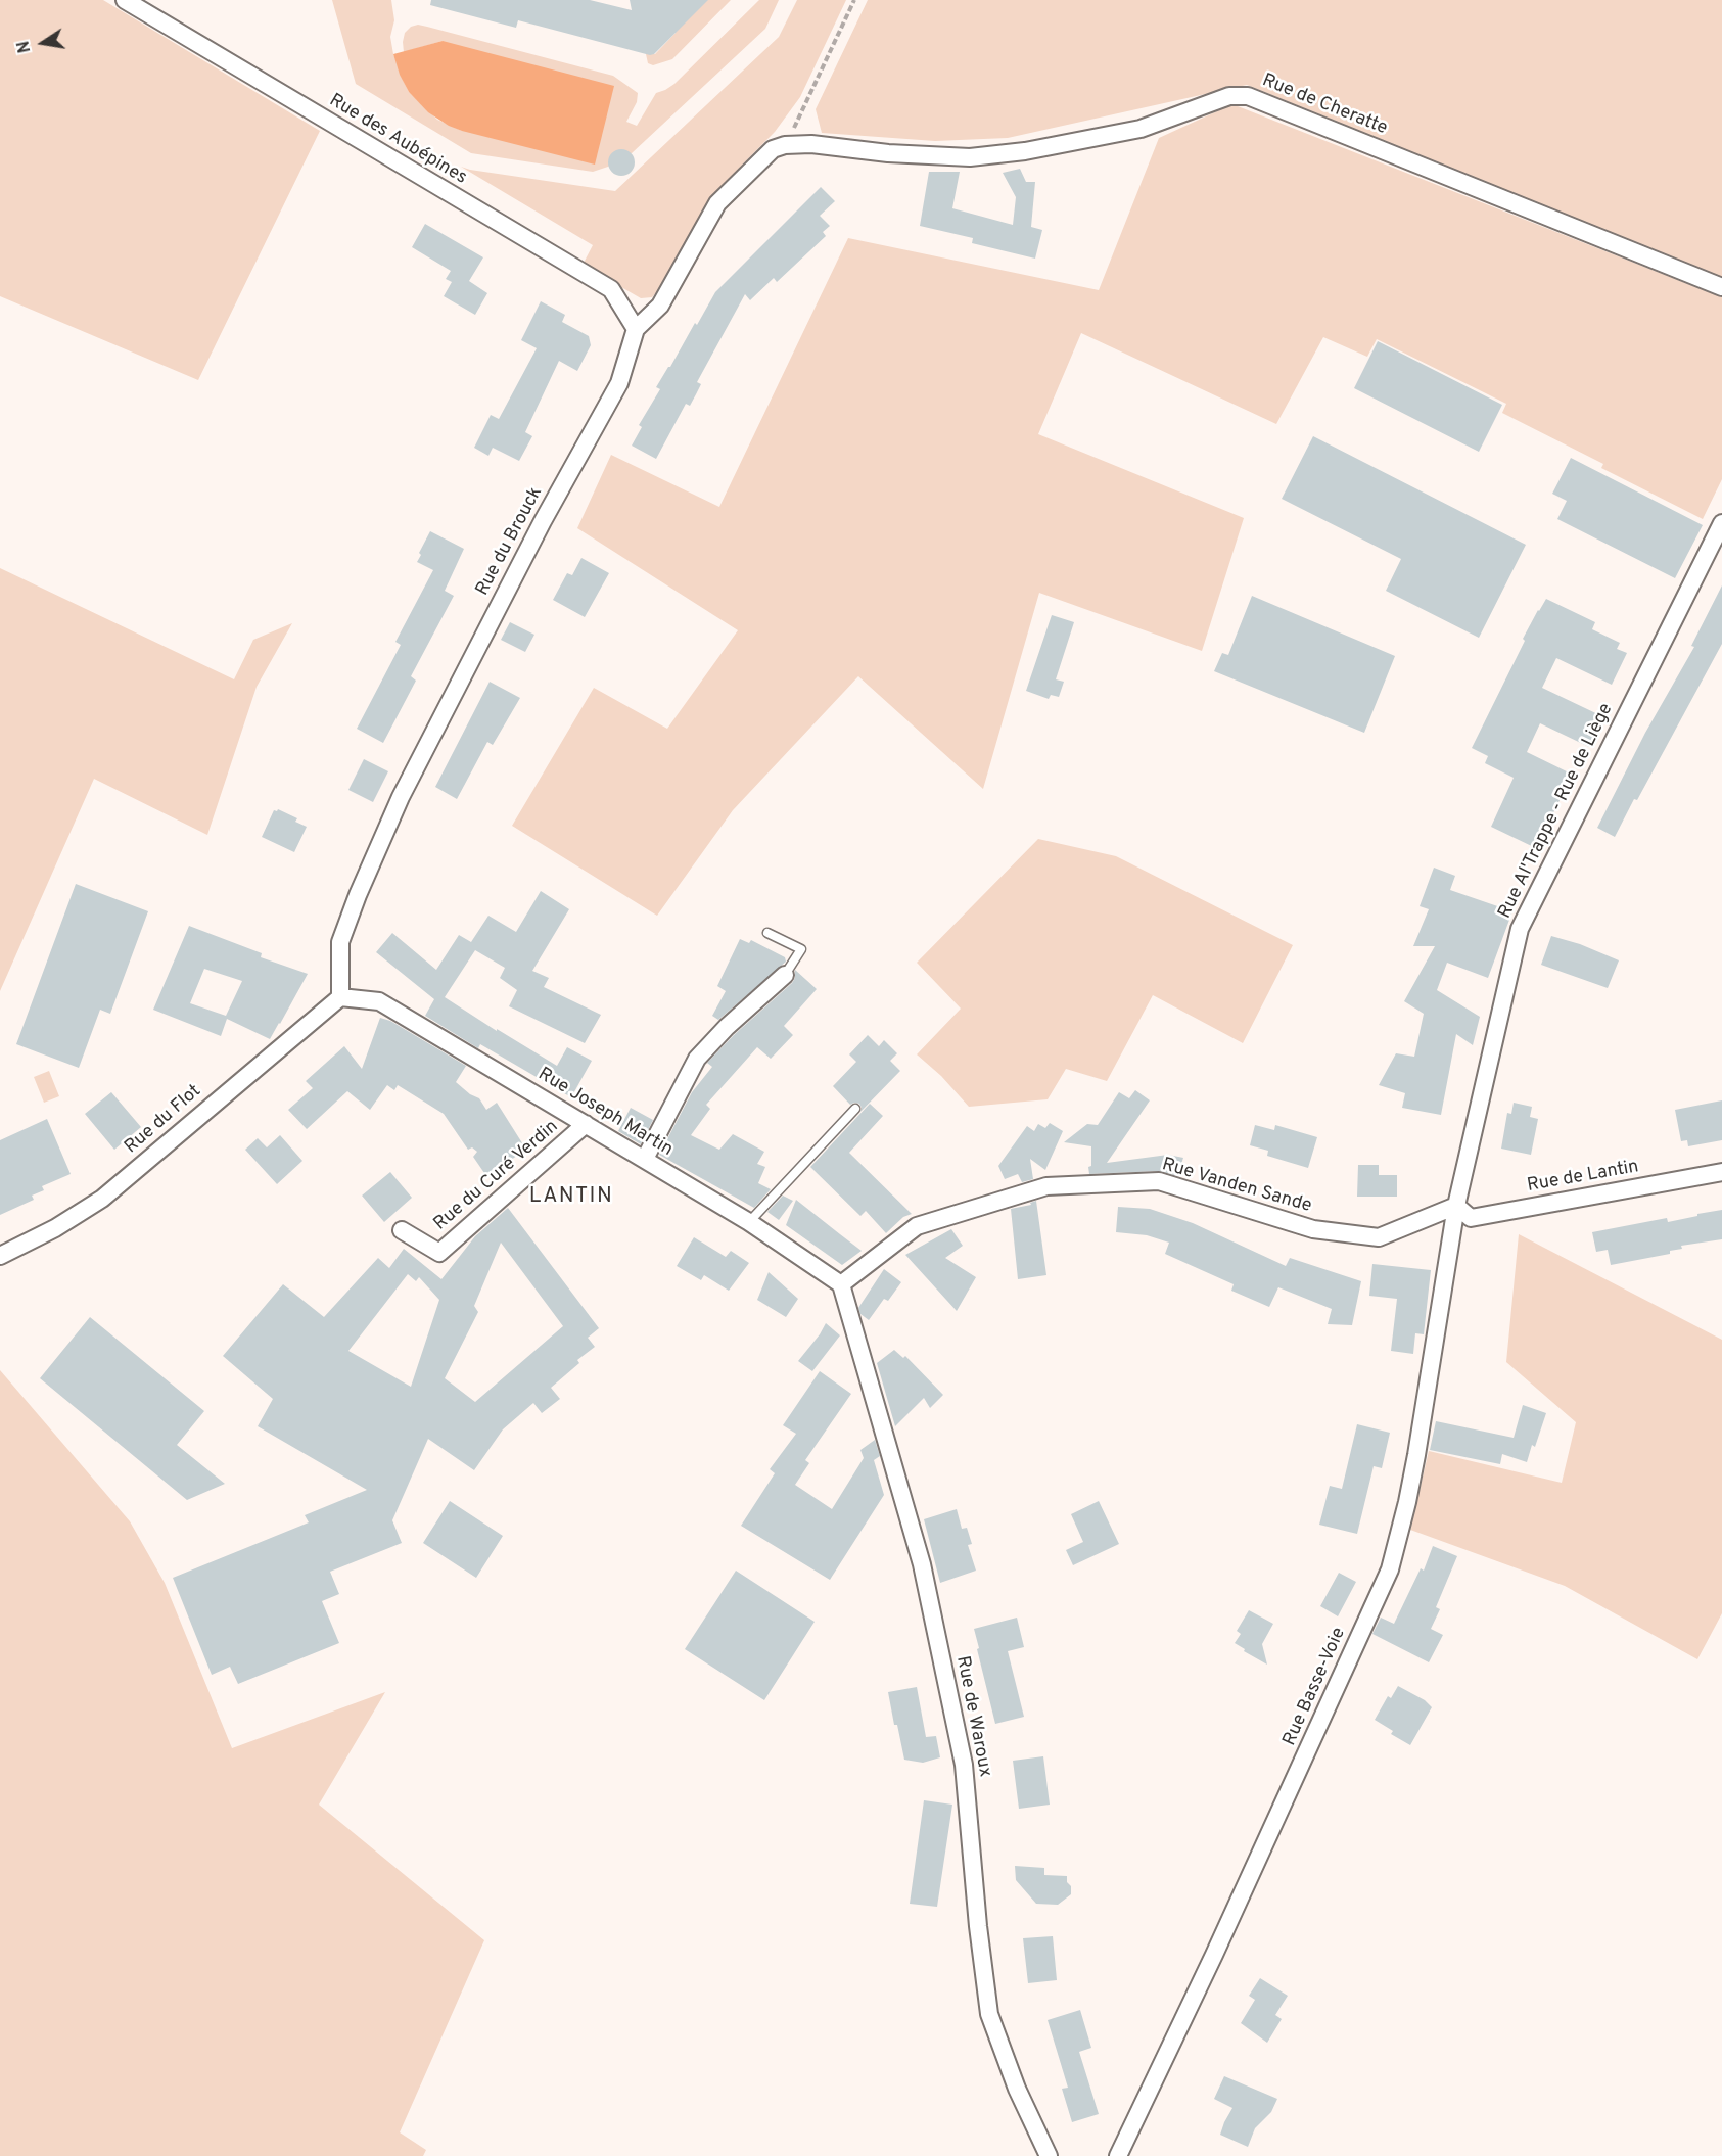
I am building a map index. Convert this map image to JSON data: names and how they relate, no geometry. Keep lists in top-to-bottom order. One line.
{"streets":{"street":["Rue de Cheratte","Rue des Aubépines","Rue du Brouck","Rue Al'Trappe - Rue de Liège","Rue Joseph Martin","Rue du Flot","Rue du Curé Verdin","Rue de Lantin","Rue Vanden Sande","Rue Basse-Voie","Rue de Waroux"]},"crossings":[["Rue de Cheratte","Rue du Brouck"],["Rue des Aubépines","Rue du Brouck"],["Rue du Brouck","Rue Joseph Martin"],["Rue du Brouck","Rue du Flot"],["Rue Al'Trappe - Rue de Liège","Rue de Lantin"],["Rue Al'Trappe - Rue de Liège","Rue Vanden Sande"],["Rue Al'Trappe - Rue de Liège","Rue Basse-Voie"],["Rue Joseph Martin","Rue du Flot"],["Rue Joseph Martin","Rue du Curé Verdin"],["Rue Joseph Martin","Rue Vanden Sande"],["Rue Joseph Martin","Rue de Waroux"],["Rue de Lantin","Rue Vanden Sande"],["Rue de Lantin","Rue Basse-Voie"],["Rue Vanden Sande","Rue Basse-Voie"],["Rue Vanden Sande","Rue de Waroux"]],"districts":["LANTIN"],"north":"left"}
